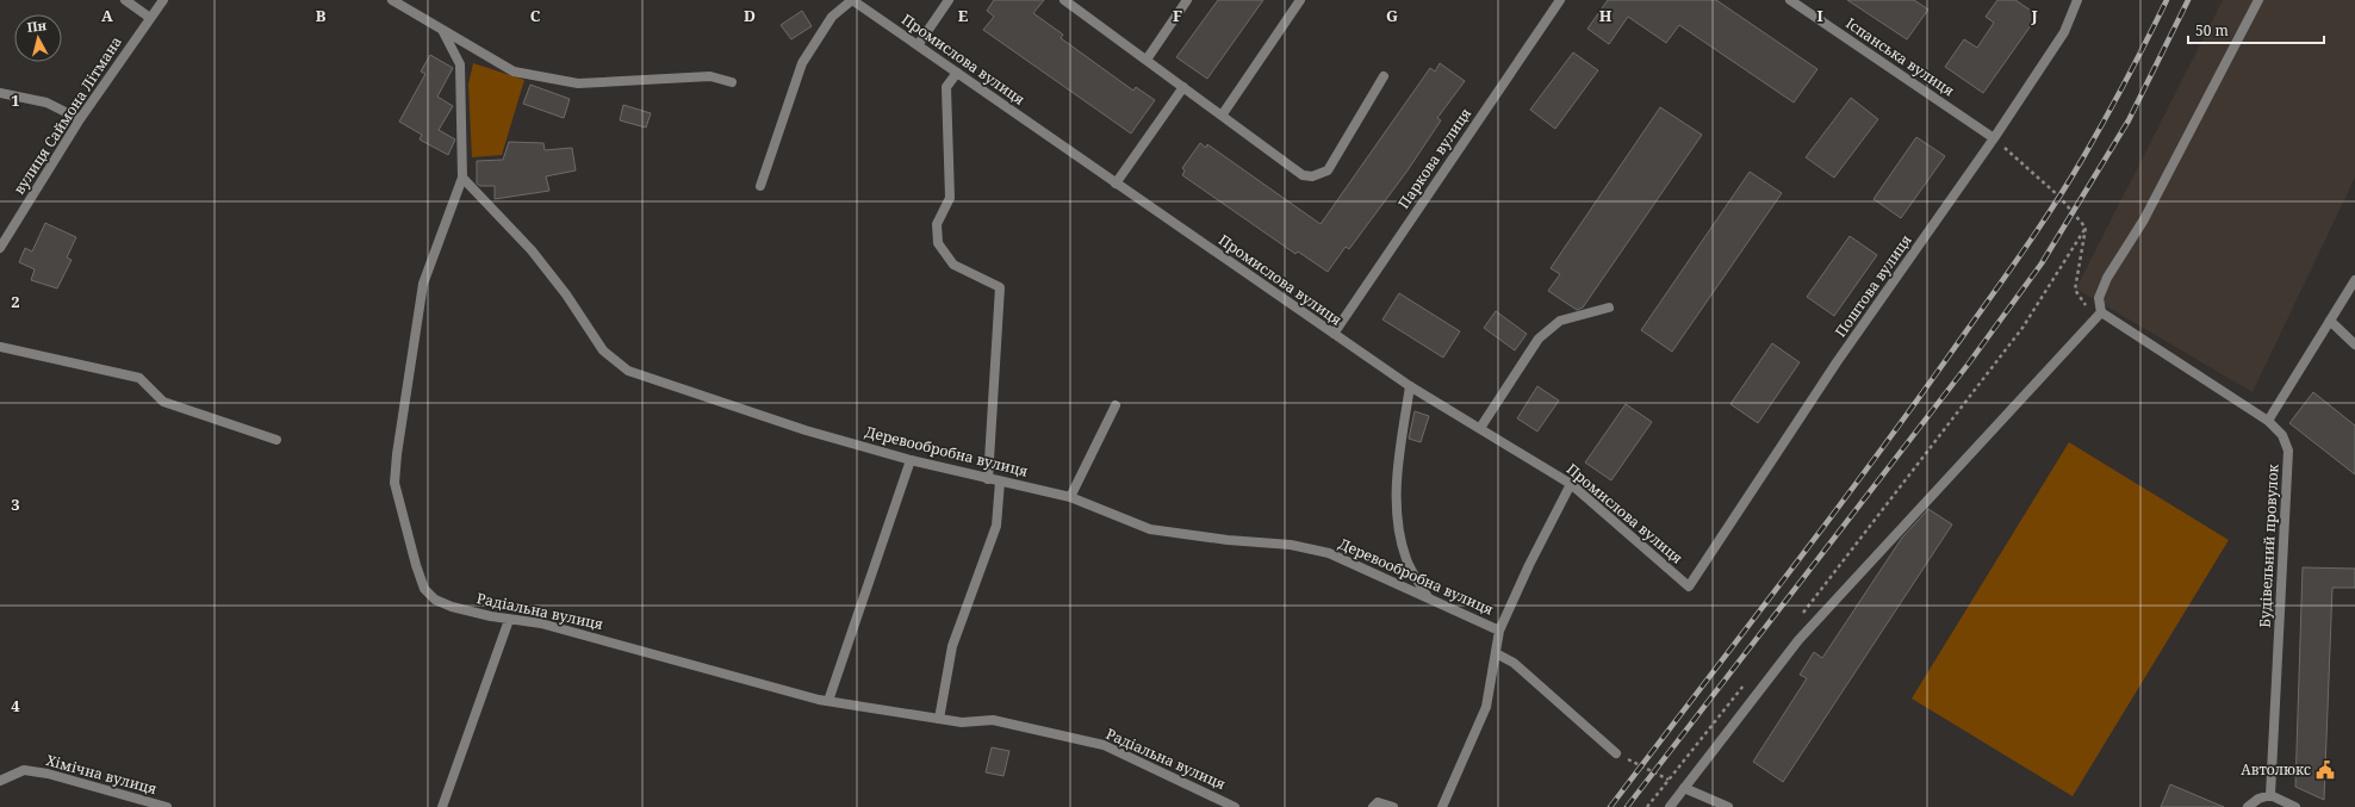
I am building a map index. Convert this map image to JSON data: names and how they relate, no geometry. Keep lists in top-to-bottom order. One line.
{"streets":{"street":["Іспанська вулиця","Промислова вулиця","вулиця Саймона Літмана","Паркова вулиця","Поштова вулиця","Деревообробна вулиця","Будівельний провулок","Радіальна вулиця","Хімічна вулиця"]},"crossings":[["Іспанська вулиця","Поштова вулиця"],["Промислова вулиця","Паркова вулиця"],["Промислова вулиця","Поштова вулиця"],["Деревообробна вулиця","Радіальна вулиця"]],"places":{"public building":["Автолюкс"]},"scale_bar":"50 m","north":"top","grid":{"columns":["A","B","C","D","E","F","G","H","I","J"],"rows":["1","2","3","4"]}}
